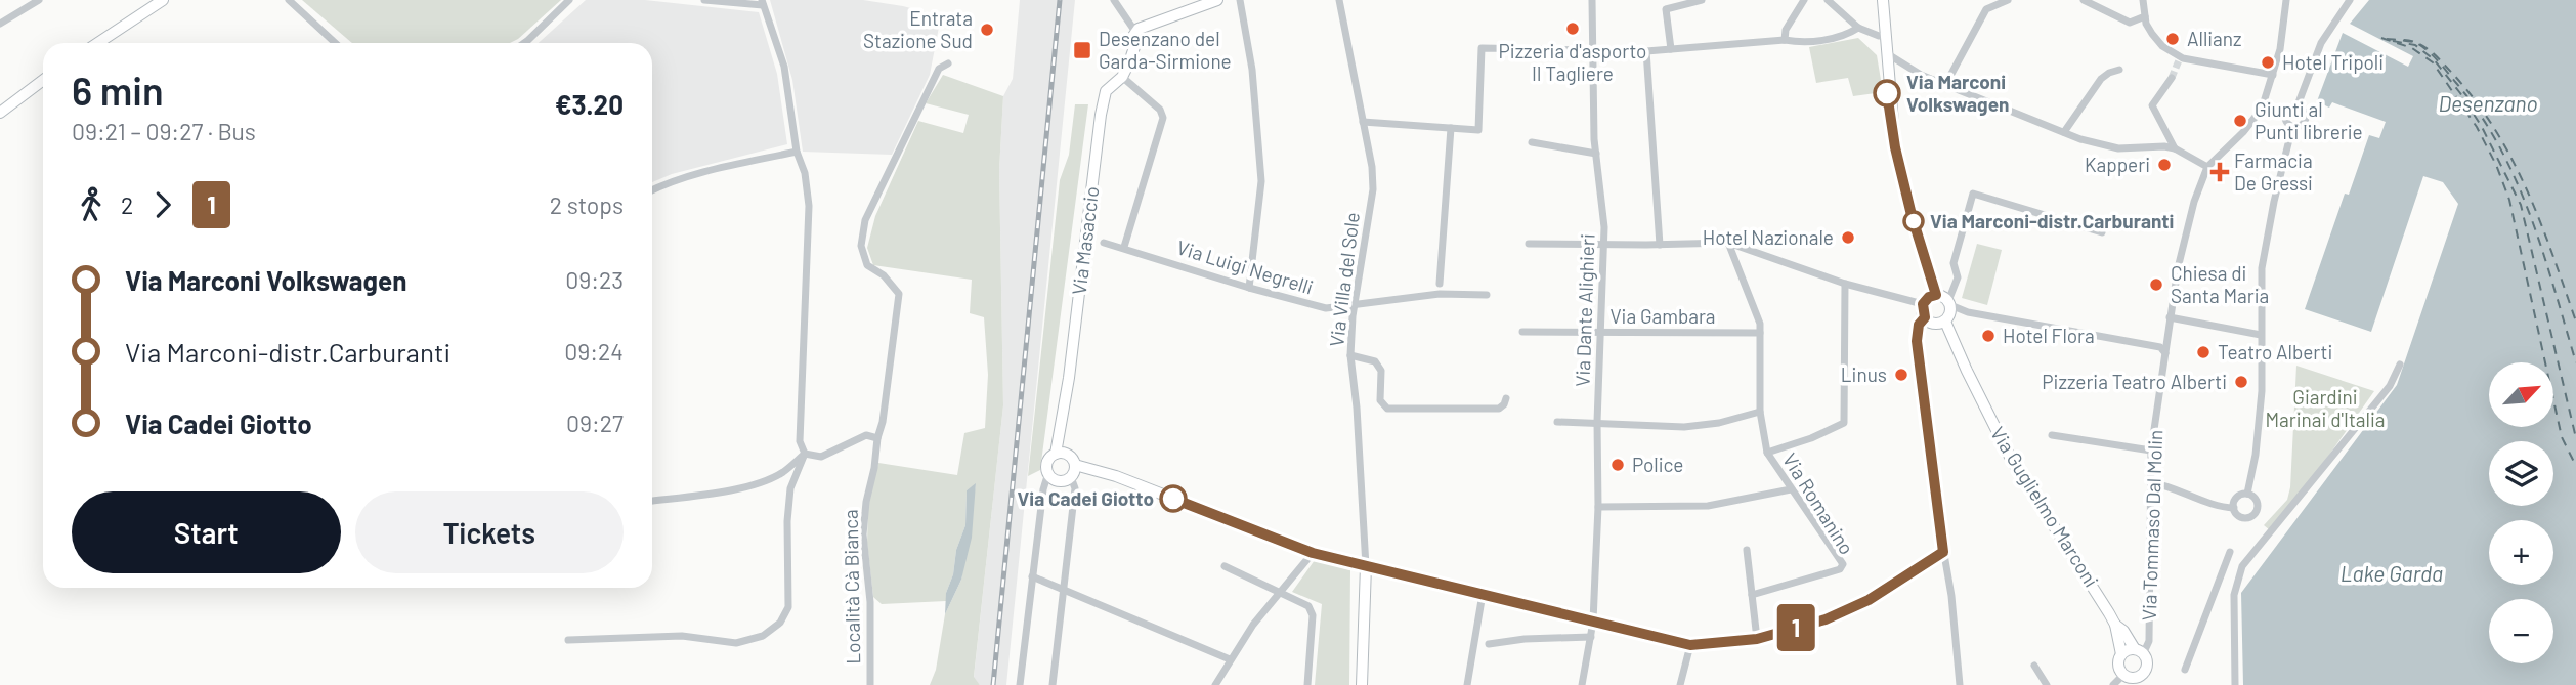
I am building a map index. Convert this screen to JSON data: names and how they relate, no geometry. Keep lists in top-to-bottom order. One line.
{"streets":{"street":["Via Masaccio","Via Luigi Negrelli","Via Villa del Sole","Via Dante Alighieri","Via Gambara","Via Romanino","Via Guglielmo Marconi","Via Tommaso Dal Molin","Località Cà Bianca"]},"crossings":[["Via Luigi Negrelli","Via Villa del Sole"],["Via Dante Alighieri","Via Gambara"],["Via Gambara","Via Romanino"],["Via Guglielmo Marconi","Via Tommaso Dal Molin"]],"water":["Desenzano","Lake Garda"],"parks":["Giardini Marinai d'Italia"],"places":{"other":["Pizzeria d'asporto Il Tagliere","Entrata Stazione Sud","Allianz","Hotel Tripoli","Via Marconi Volkswagen","Giunti al Punti librerie","Kapperi","Via Marconi-distr.Carburanti","Hotel Nazionale","Chiesa di Santa Maria","Hotel Flora","Teatro Alberti","Linus","Pizzeria Teatro Alberti","Police","Via Cadei Giotto"],"transit":["Desenzano del Garda-Sirmione"],"health":["Farmacia De Gressi"]},"lines":["bus line 1"],"north":"top right","page":{"on_map":"1","heading":["6 min","09:21 – 09:27 · Bus","€3.20"],"legs":["2","1","2 stops"],"list":[{"name":"Via Marconi Volkswagen","value":"09:23"},{"name":"Via Marconi-distr.Carburanti","value":"09:24"},{"name":"Via Cadei Giotto","value":"09:27"}],"map_buttons":["+","−"],"buttons":["Start","Tickets"]}}
